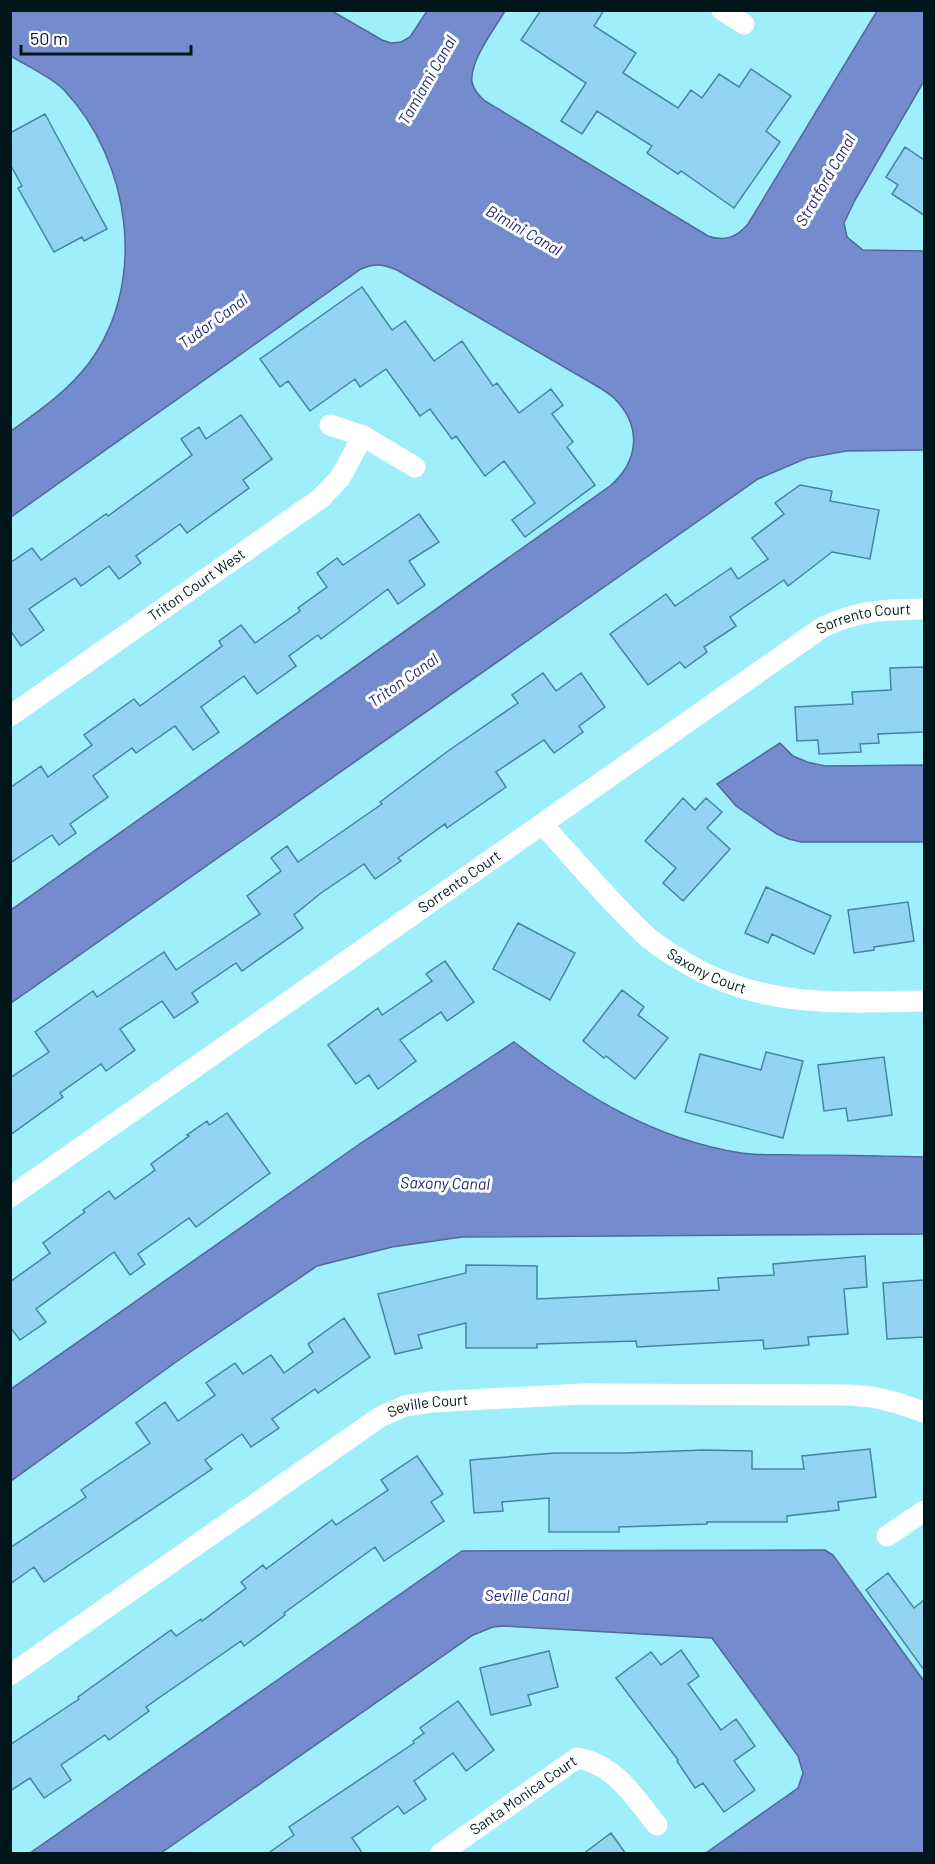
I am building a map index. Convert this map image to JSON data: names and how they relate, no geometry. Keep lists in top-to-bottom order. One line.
{"streets":{"street":["Triton Court West","Sorrento Court","Saxony Court","Seville Court","Santa Monica Court"]},"crossings":[["Sorrento Court","Saxony Court"]],"water":["Tamiami Canal","Stratford Canal","Bimini Canal","Tudor Canal","Triton Canal","Saxony Canal","Seville Canal"],"scale_bar":"50 m"}
